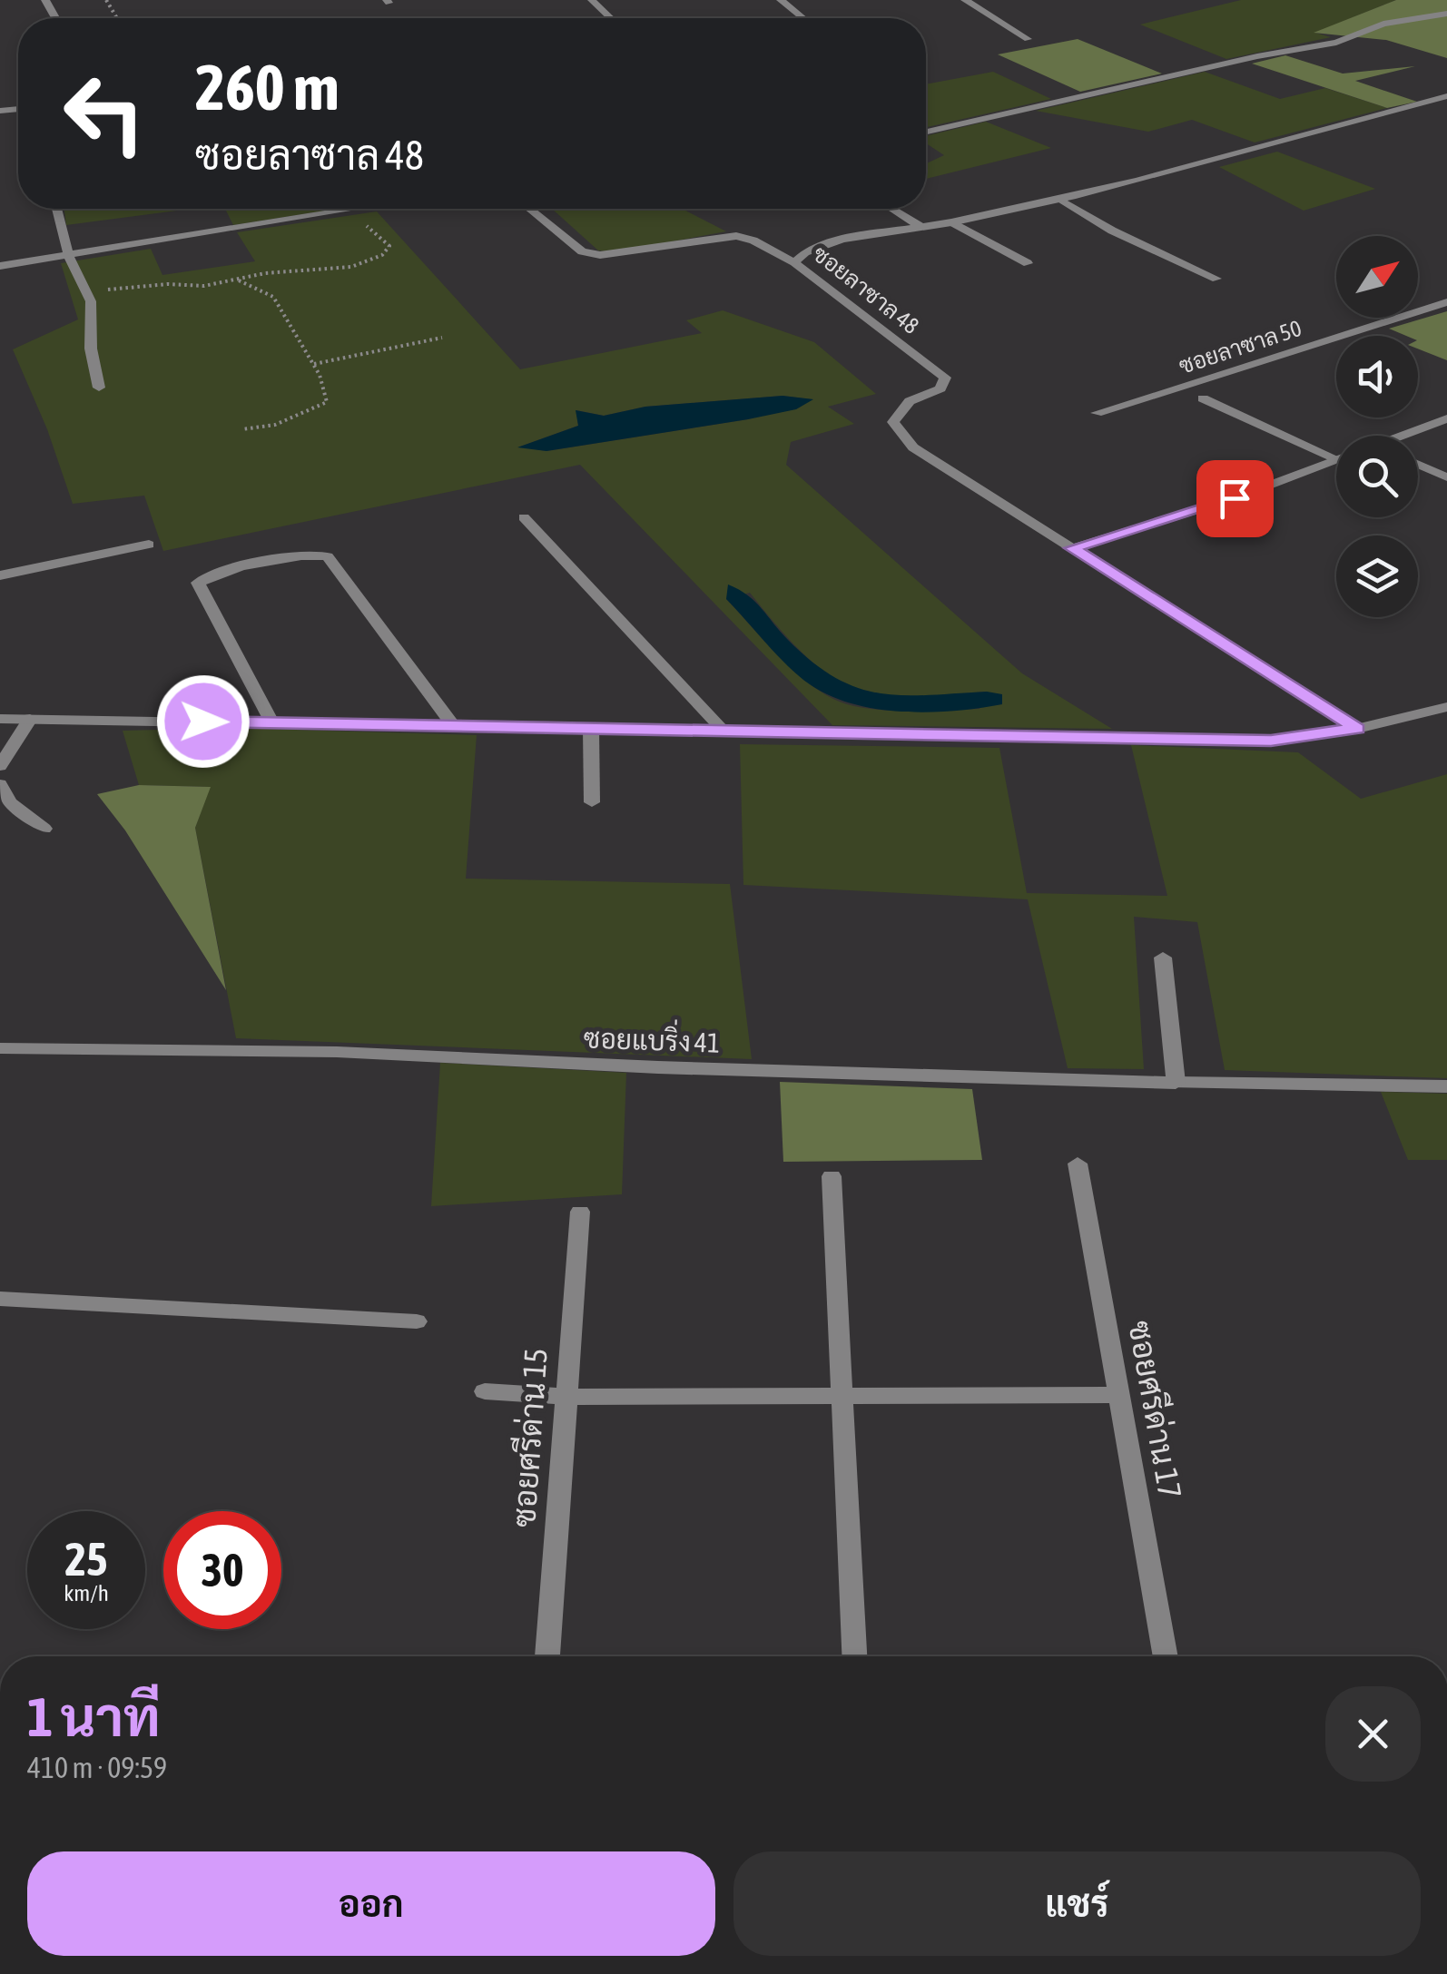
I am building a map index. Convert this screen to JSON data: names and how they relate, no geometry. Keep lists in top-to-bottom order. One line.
{"streets":{"street":["ซอยลาซาล 48","ซอยลาซาล 50","ซอยแบริ่ง 41","ซอยศรีด่าน 17","ซอยศรีด่าน 15"]},"north":"top right","page":{"turn":["260 m","ซอยลาซาล 48"],"speed":"25 km/h","limit":"30","heading":["1 นาที","410 m · 09:59"],"buttons":["ออก","แชร์"]}}
